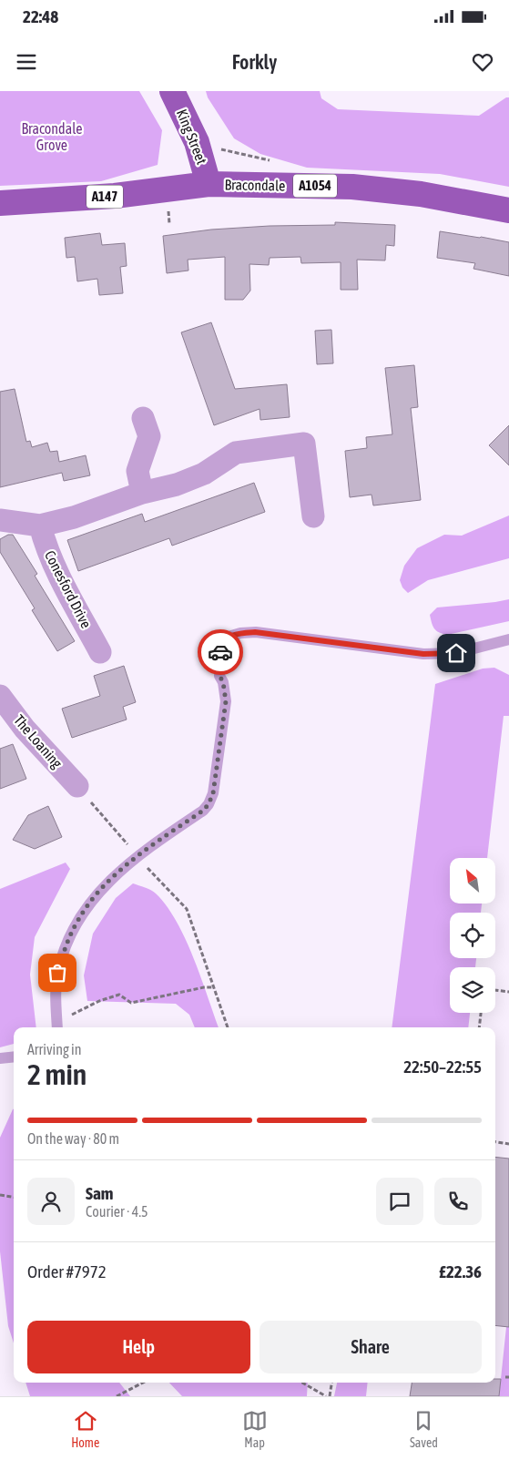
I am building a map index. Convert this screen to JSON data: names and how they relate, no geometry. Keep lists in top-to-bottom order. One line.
{"streets":{"main road":["King Street","Bracondale","A1054","A147"],"street":["Conesford Drive","The Loaning"]},"crossings":[["King Street","Bracondale"]],"parks":["Bracondale Grove"],"north":"top left","page":{"status":"22:48","header":"Forkly","heading":["2 min","Arriving in","22:50–22:55"],"panel":["Sam","Courier · 4.5","Order #7972","£22.36"],"bar":"On the way · 80 m","buttons":["Help","Share"],"tabs":["Home","Map","Saved"]}}
